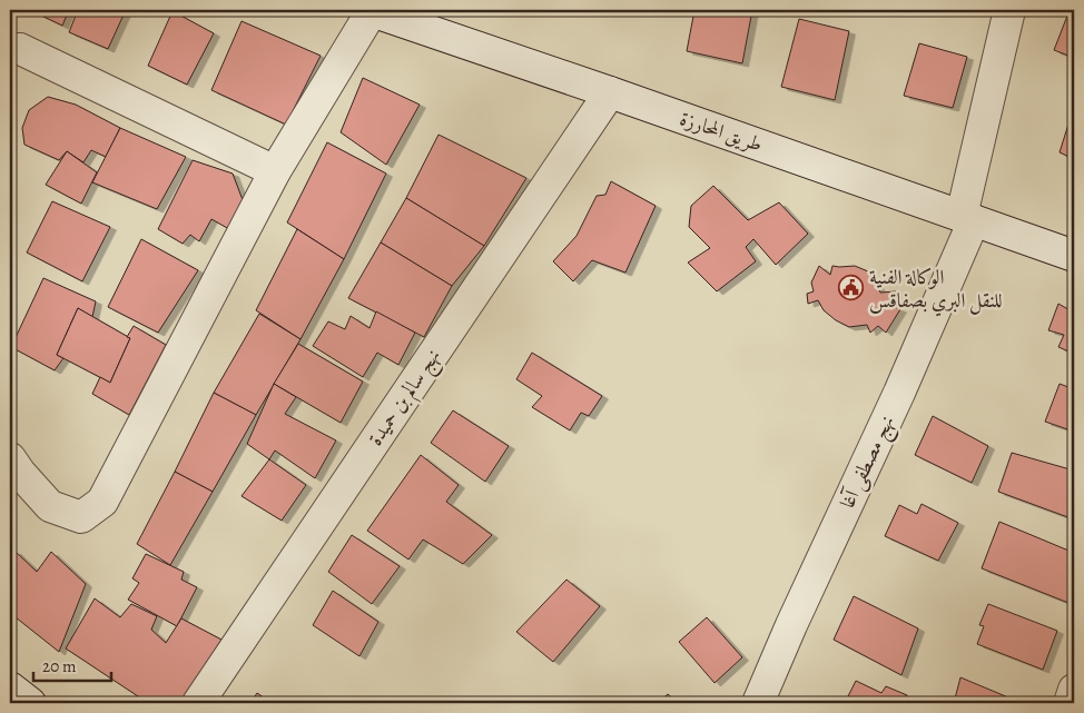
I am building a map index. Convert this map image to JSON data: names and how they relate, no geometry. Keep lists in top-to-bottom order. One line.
{"streets":{"street":["طريق المحارزة","نهج سالم بن حميدة","نهج مصطفى آغا"]},"crossings":[["طريق المحارزة","نهج سالم بن حميدة"],["طريق المحارزة","نهج مصطفى آغا"]],"places":{"public building":["الوكالة الفنية للنقل البري بصفاقس"]},"scale_bar":"20 m"}
